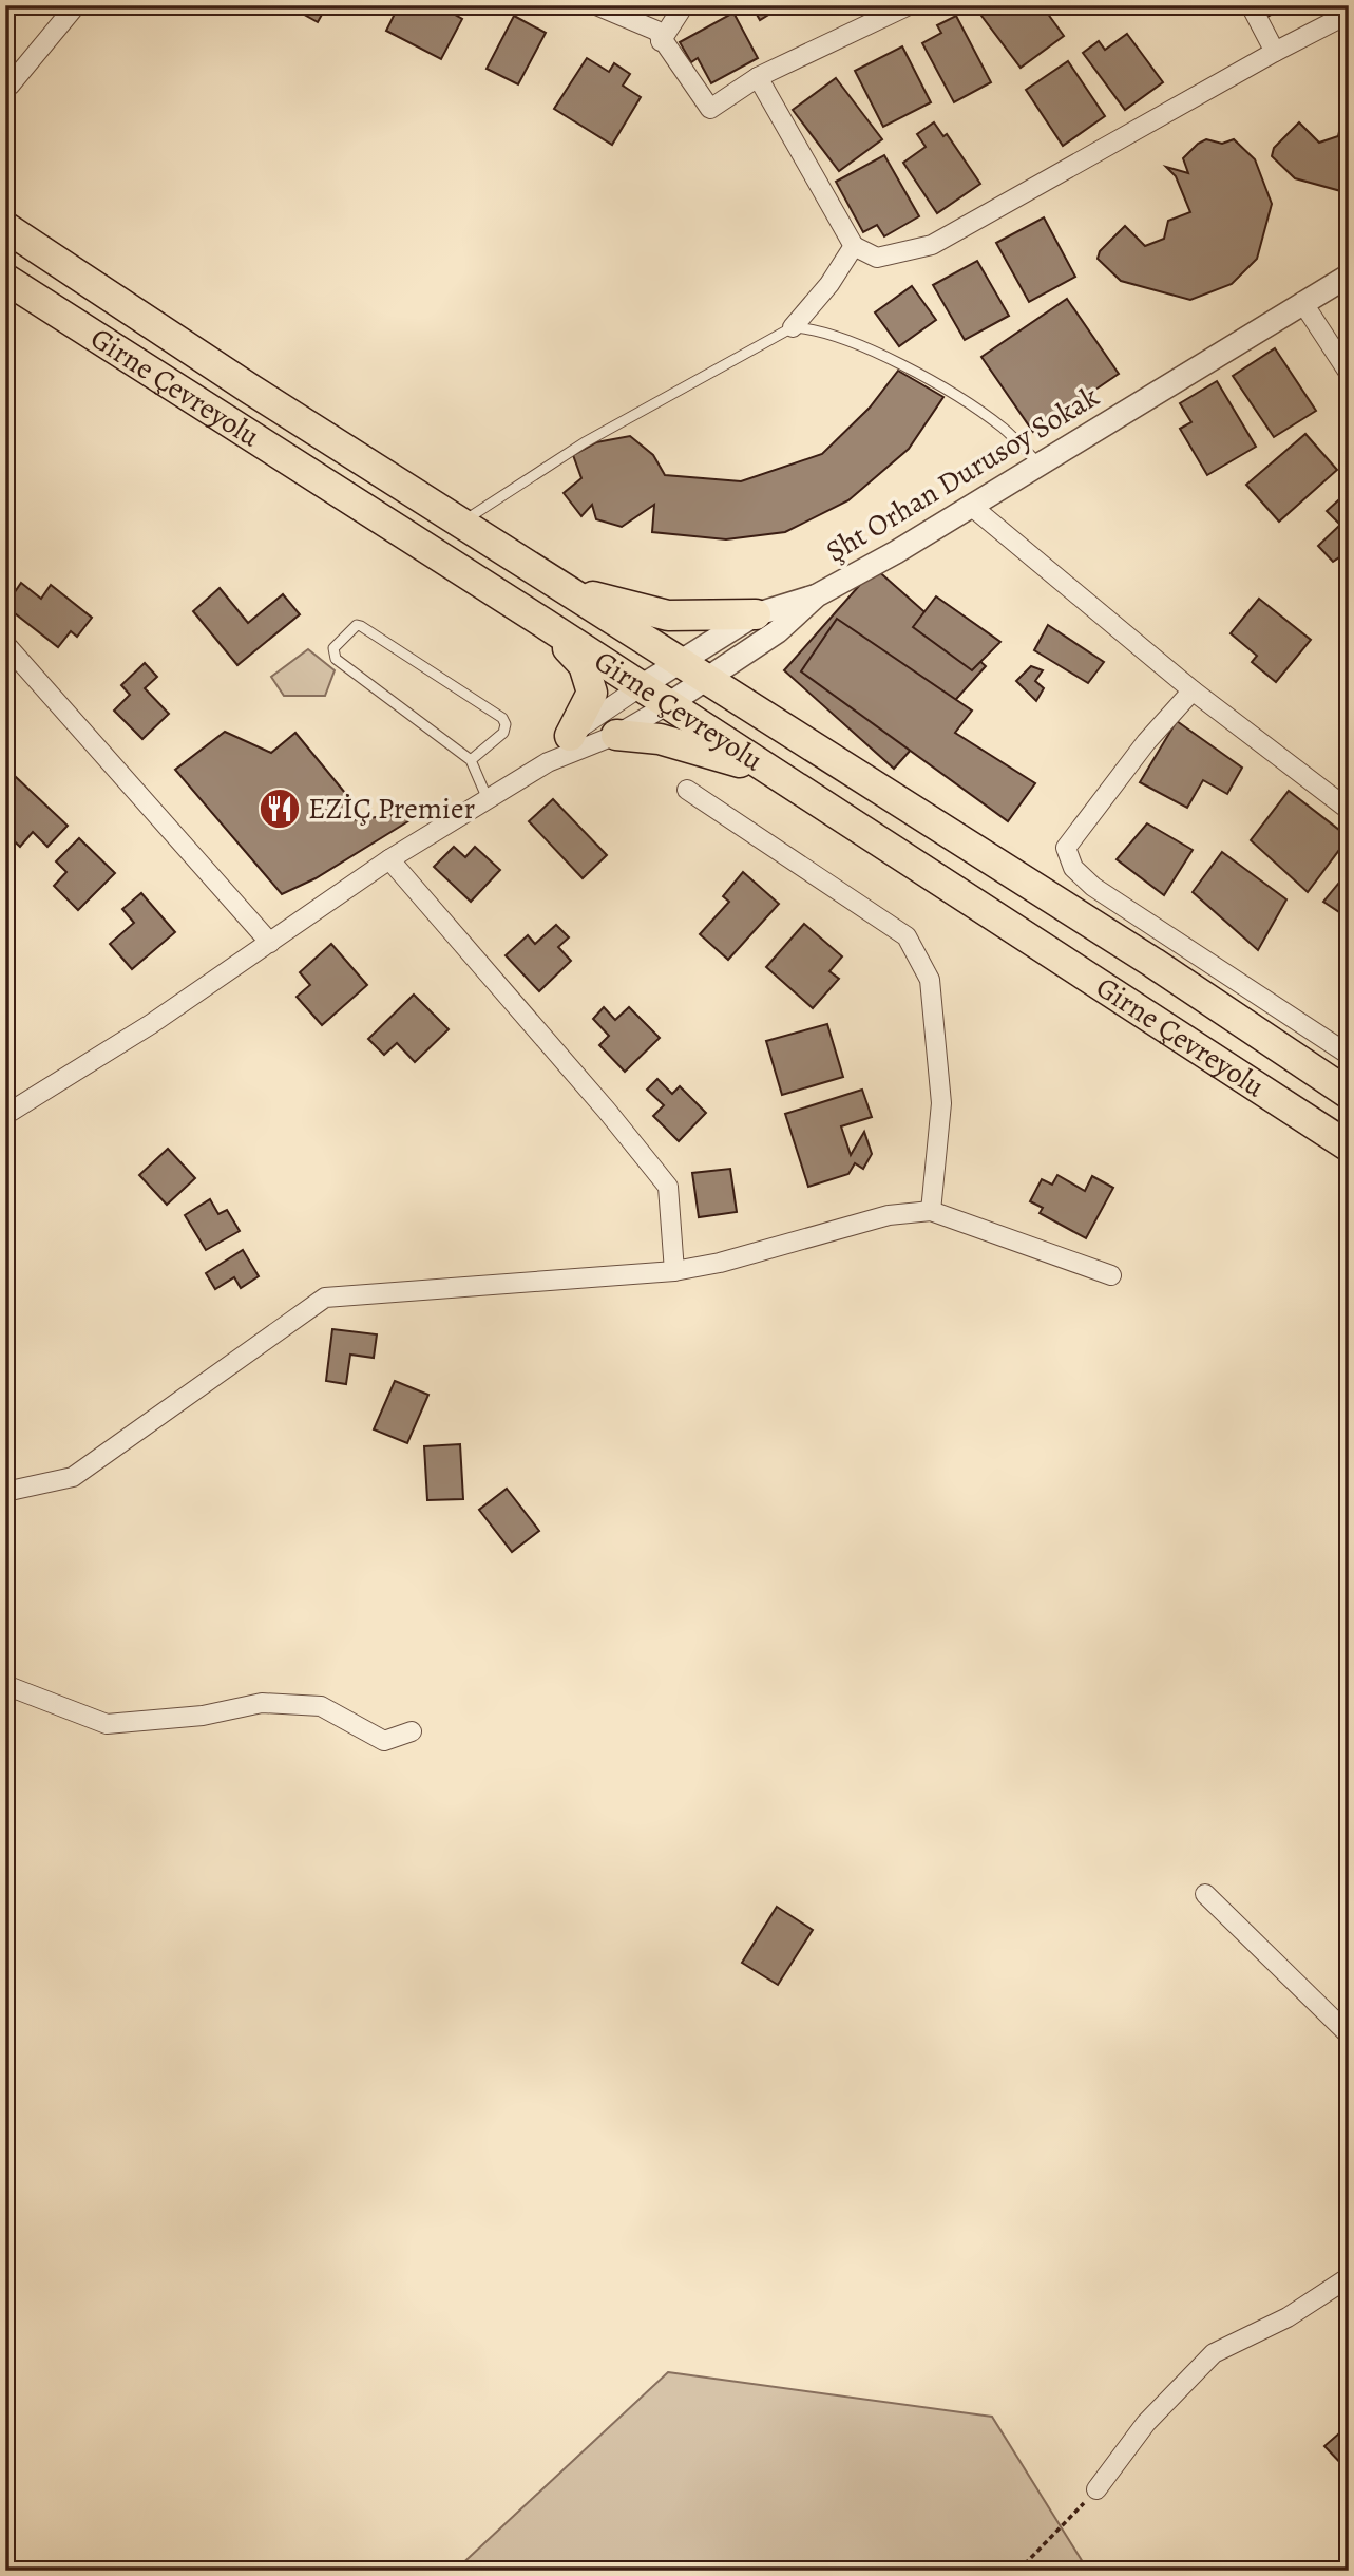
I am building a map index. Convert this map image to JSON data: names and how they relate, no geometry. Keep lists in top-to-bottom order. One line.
{"streets":{"highway":["Girne Çevreyolu"],"street":["Şht Orhan Durusoy Sokak"]},"crossings":[["Girne Çevreyolu","Şht Orhan Durusoy Sokak"]],"places":{"restaurant":["EZİÇ Premier"]}}
